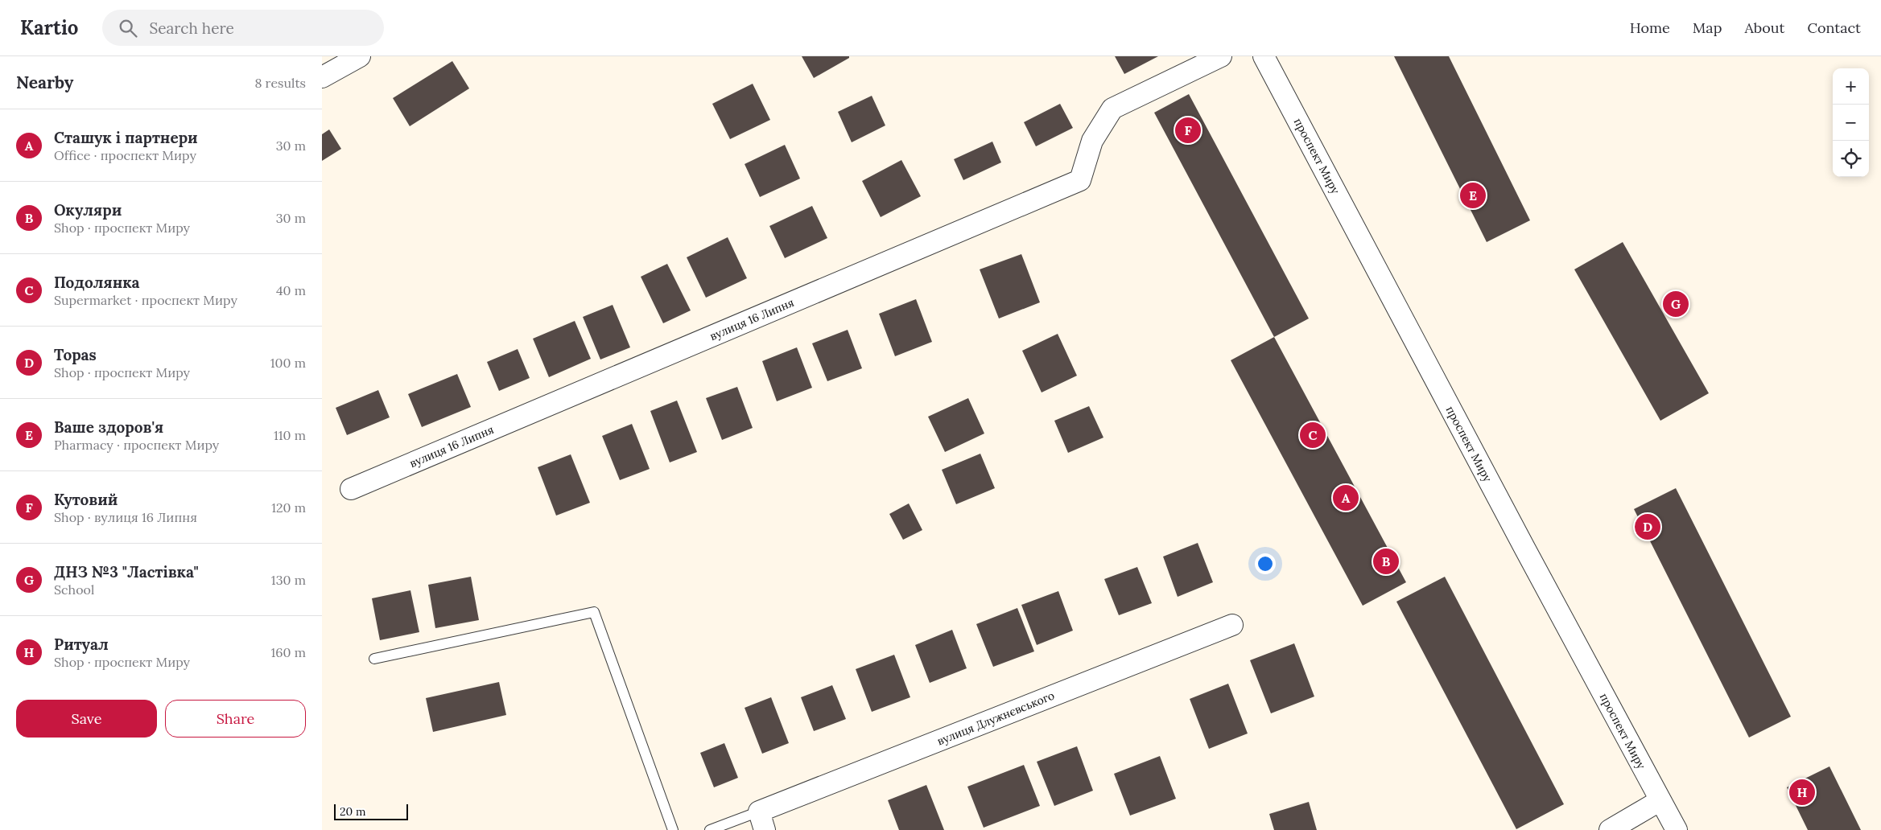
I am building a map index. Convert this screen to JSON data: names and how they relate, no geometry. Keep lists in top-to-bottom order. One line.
{"streets":{"street":["проспект Миру","вулиця 16 Липня","вулиця Длужнєвського"]},"scale_bar":"20 m","page":{"header":"Kartio","search":"Search here","nav":["Home","Map","About","Contact"],"heading":["Nearby","8 results"],"map_buttons":["+","−"],"list":[{"mark":"A","name":"Сташук і партнери","note":"Office · проспект Миру","value":"30 m"},{"mark":"B","name":"Окуляри","note":"Shop · проспект Миру","value":"30 m"},{"mark":"C","name":"Подолянка","note":"Supermarket · проспект Миру","value":"40 m"},{"mark":"D","name":"Topas","note":"Shop · проспект Миру","value":"100 m"},{"mark":"E","name":"Ваше здоров'я","note":"Pharmacy · проспект Миру","value":"110 m"},{"mark":"F","name":"Кутовий","note":"Shop · вулиця 16 Липня","value":"120 m"},{"mark":"G","name":"ДНЗ №3 \"Ластівка\"","note":"School","value":"130 m"},{"mark":"H","name":"Ритуал","note":"Shop · проспект Миру","value":"160 m"}],"pins":["F","E","G","C","A","D","B","H"],"buttons":["Save","Share"],"scale":"20 m"}}
